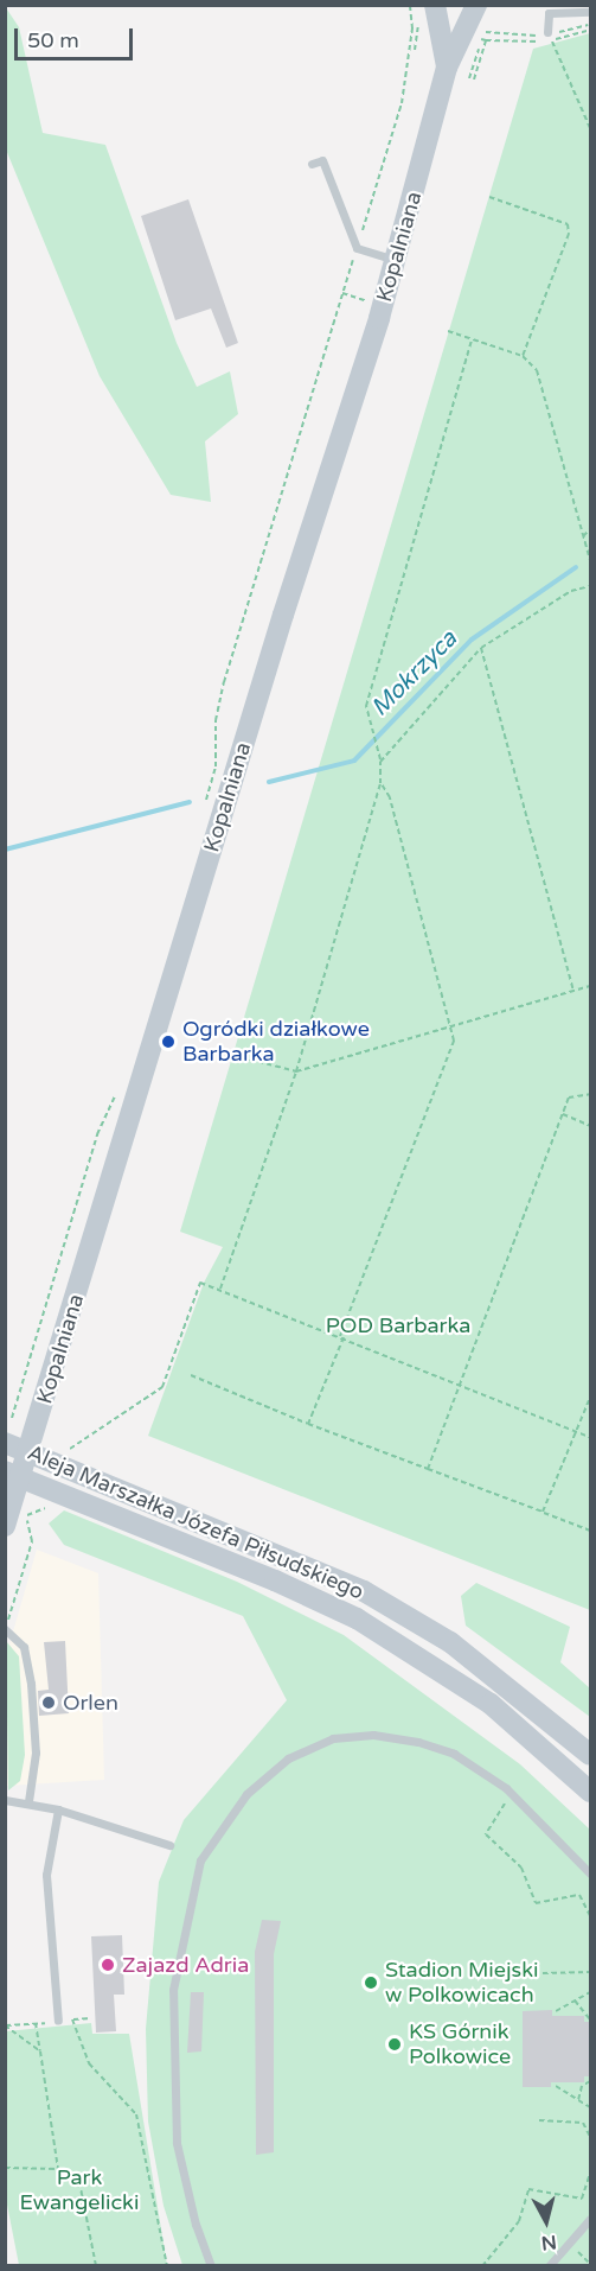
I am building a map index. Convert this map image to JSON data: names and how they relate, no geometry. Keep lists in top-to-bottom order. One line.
{"streets":{"street":["Kopalniana","Aleja Marszałka Józefa Piłsudskiego"]},"crossings":[["Kopalniana","Aleja Marszałka Józefa Piłsudskiego"]],"water":["Mokrzyca"],"parks":["POD Barbarka","Park Ewangelicki"],"places":["Ogródki działkowe Barbarka","Orlen","Zajazd Adria","Stadion Miejski w Polkowicach","KS Górnik Polkowice"],"scale_bar":"50 m","north":"bottom"}
